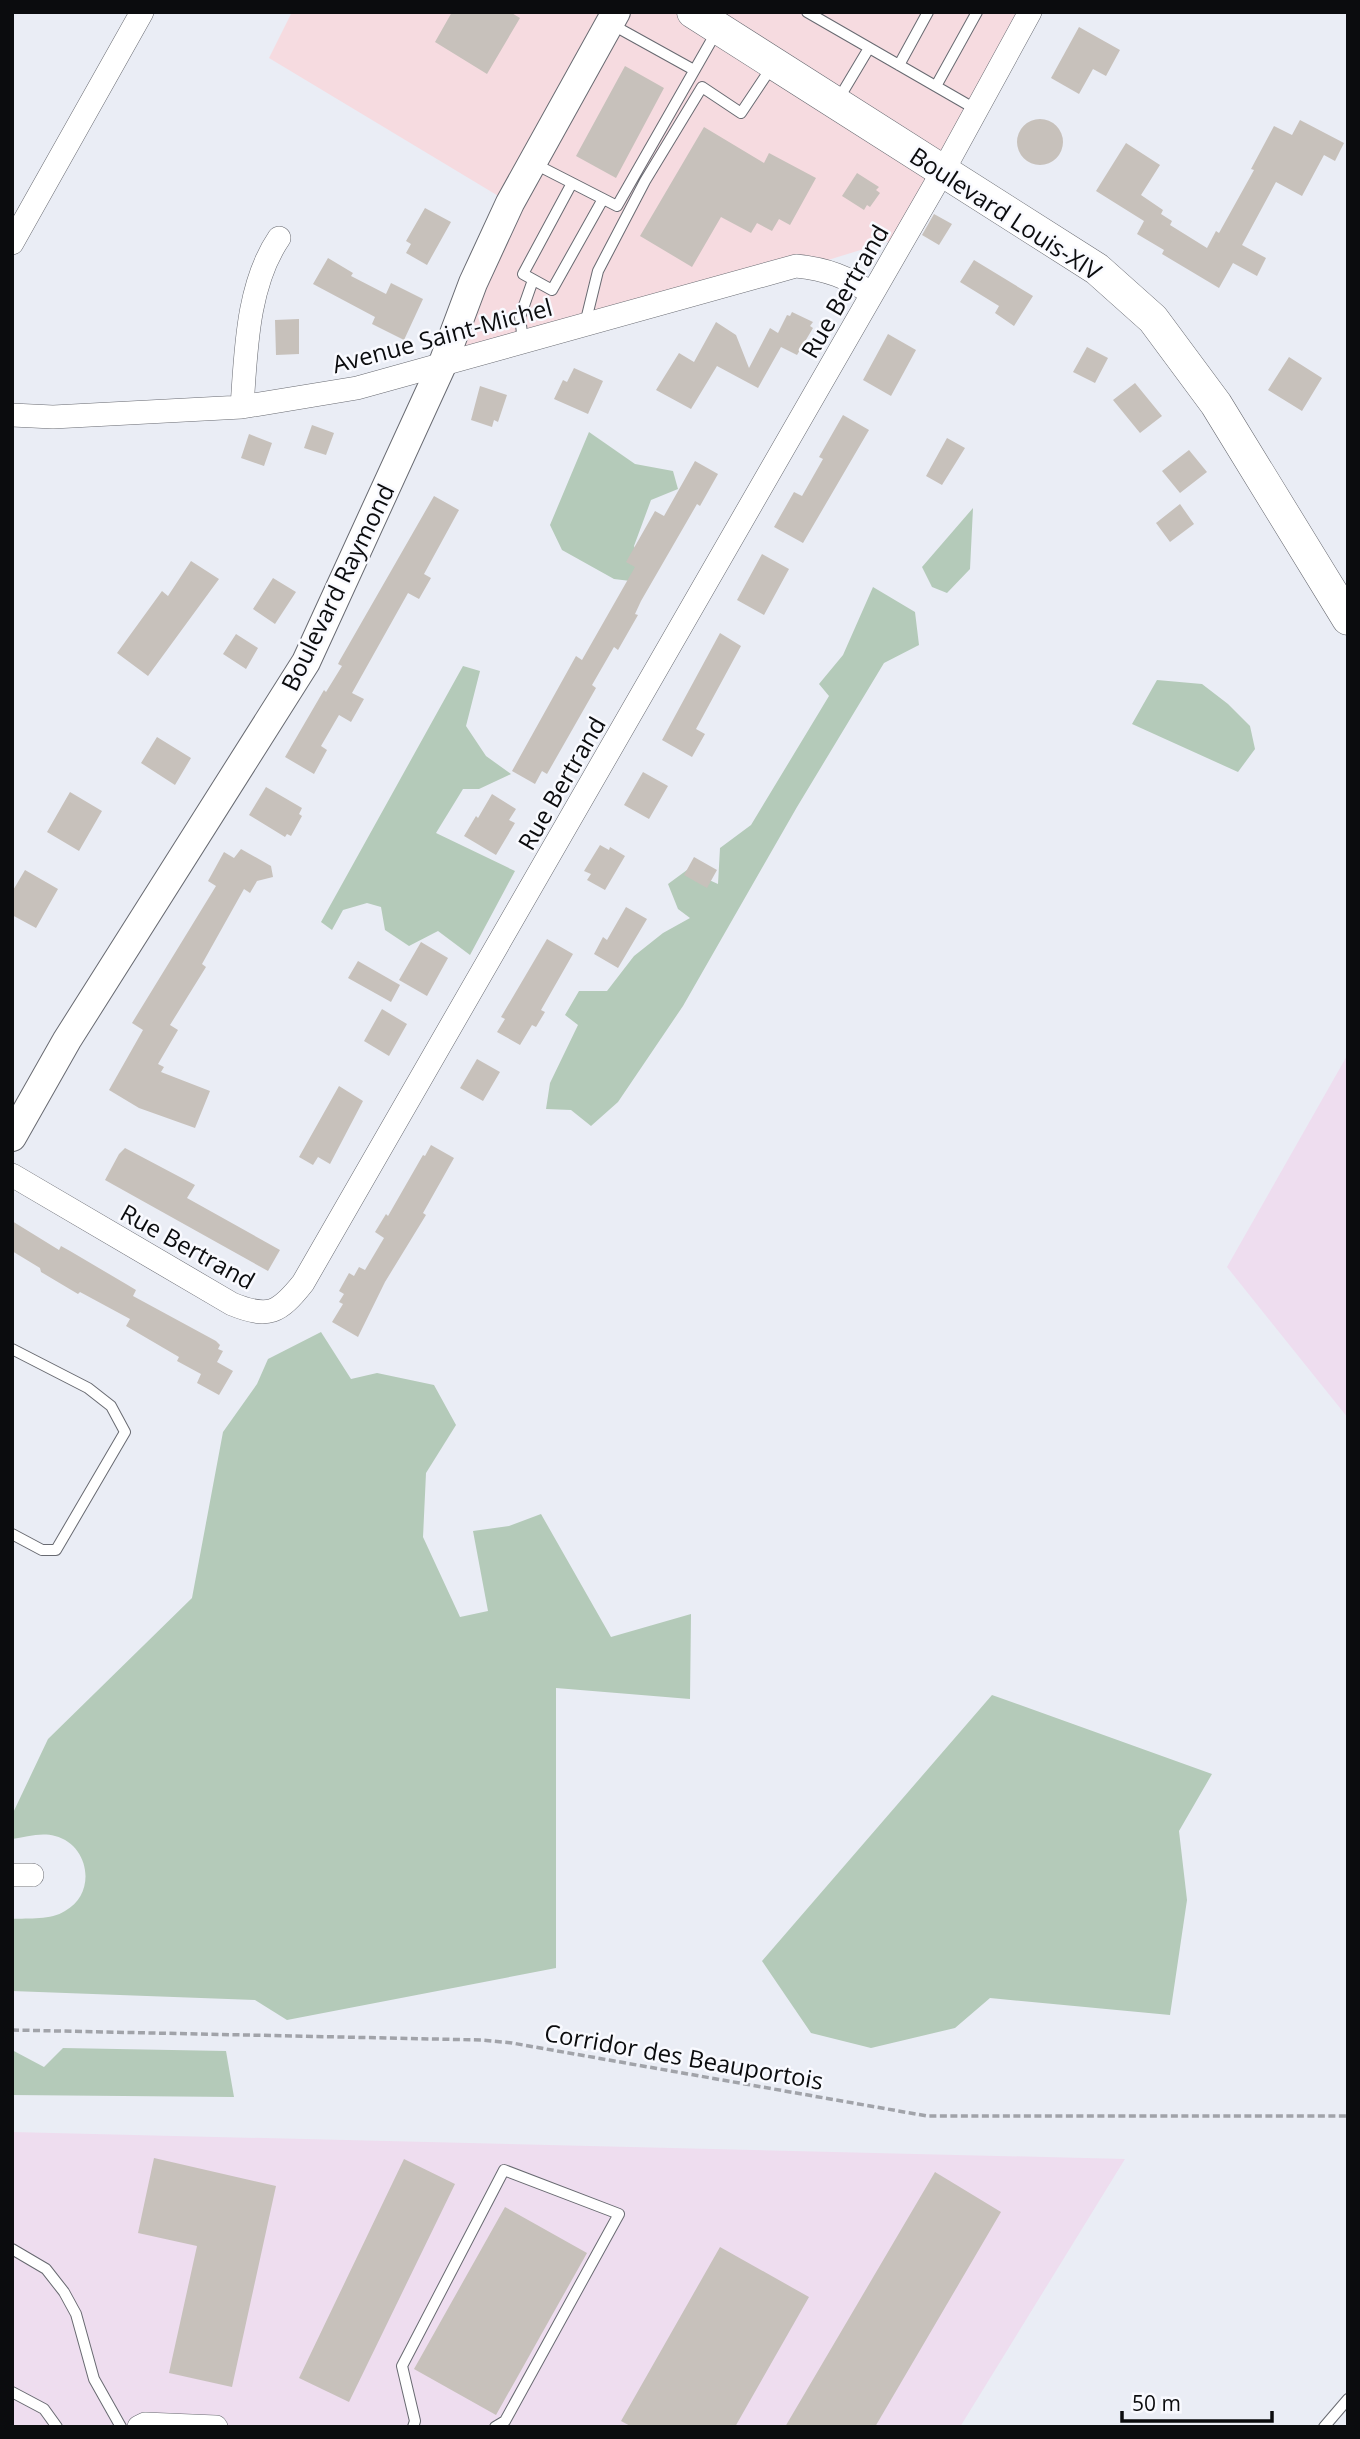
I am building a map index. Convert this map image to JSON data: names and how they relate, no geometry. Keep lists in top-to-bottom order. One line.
{"streets":{"main road":["Boulevard Louis-XIV"],"street":["Rue Bertrand","Avenue Saint-Michel","Boulevard Raymond"],"path":["Corridor des Beauportois"]},"crossings":[["Boulevard Louis-XIV","Rue Bertrand"],["Rue Bertrand","Avenue Saint-Michel"],["Avenue Saint-Michel","Boulevard Raymond"]],"scale_bar":"50 m"}
